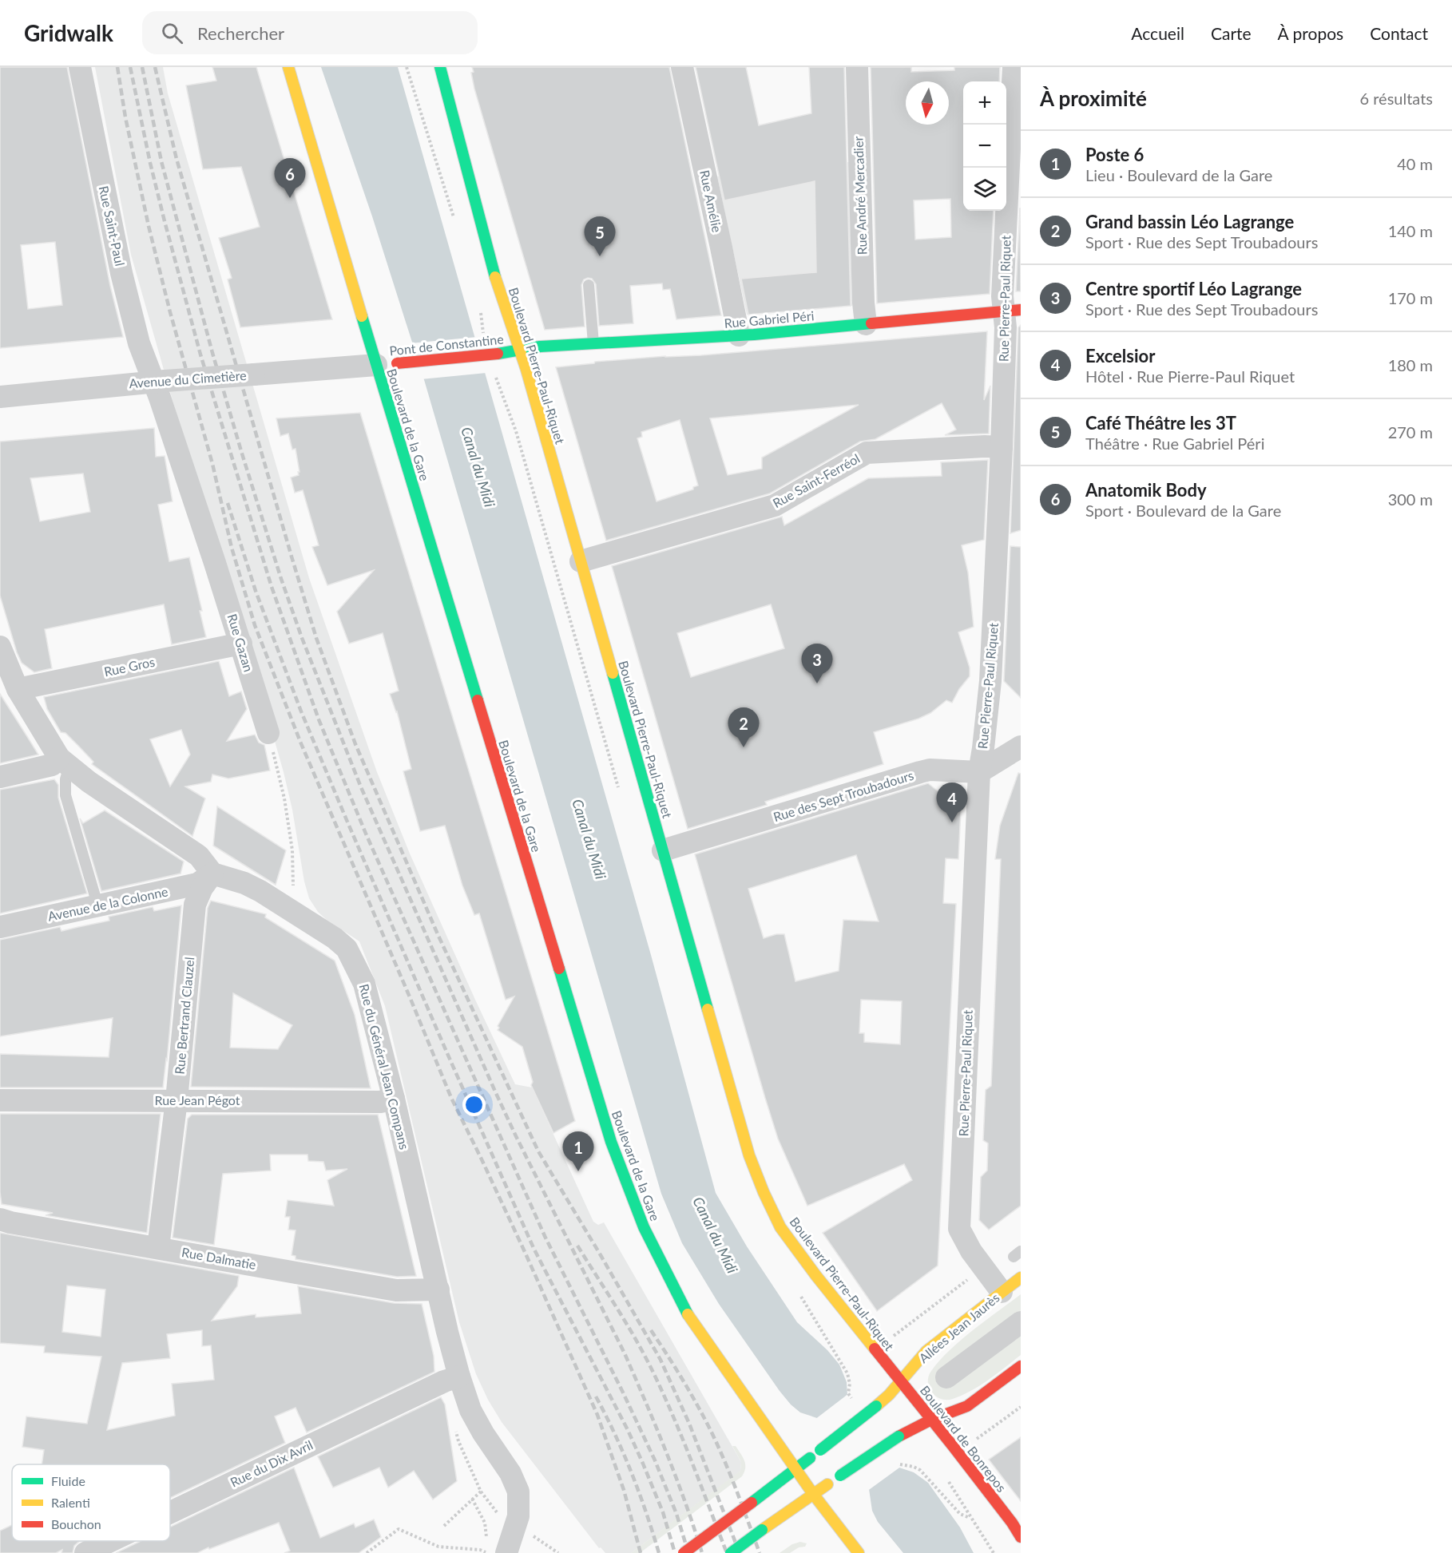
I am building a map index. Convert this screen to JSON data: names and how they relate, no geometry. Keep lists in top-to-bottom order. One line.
{"streets":{"main road":["Rue Gabriel Péri","Pont de Constantine","Boulevard Pierre-Paul-Riquet","Boulevard de la Gare","Allées Jean Jaurès","Boulevard de Bonrepos"],"street":["Rue André Mercadier","Rue Amélie","Rue Saint-Paul","Rue Pierre-Paul Riquet","Avenue du Cimetière","Rue Saint-Ferréol","Rue Gazan","Rue Gros","Rue des Sept Troubadours","Avenue de la Colonne","Rue Bertrand Clauzel","Rue du Général Jean Compans","Rue Jean Pégot","Rue Dalmatie","Rue du Dix Avril"]},"crossings":[["Rue André Mercadier","Rue Gabriel Péri"],["Rue Amélie","Rue Gabriel Péri"],["Rue Saint-Paul","Avenue du Cimetière"],["Rue Saint-Paul","Rue Gazan"],["Rue Pierre-Paul Riquet","Rue Gabriel Péri"],["Rue Pierre-Paul Riquet","Rue Saint-Ferréol"],["Rue Pierre-Paul Riquet","Rue des Sept Troubadours"],["Rue Pierre-Paul Riquet","Allées Jean Jaurès"],["Rue Gabriel Péri","Pont de Constantine"],["Rue Gabriel Péri","Boulevard Pierre-Paul-Riquet"],["Pont de Constantine","Boulevard Pierre-Paul-Riquet"],["Pont de Constantine","Avenue du Cimetière"],["Pont de Constantine","Boulevard de la Gare"],["Boulevard Pierre-Paul-Riquet","Rue Saint-Ferréol"],["Boulevard Pierre-Paul-Riquet","Rue des Sept Troubadours"],["Boulevard Pierre-Paul-Riquet","Allées Jean Jaurès"],["Boulevard Pierre-Paul-Riquet","Boulevard de Bonrepos"],["Avenue du Cimetière","Boulevard de la Gare"],["Avenue du Cimetière","Rue Gazan"],["Boulevard de la Gare","Allées Jean Jaurès"],["Rue Gazan","Rue Gros"],["Avenue de la Colonne","Rue Bertrand Clauzel"],["Avenue de la Colonne","Rue du Général Jean Compans"],["Rue Bertrand Clauzel","Rue du Général Jean Compans"],["Rue Bertrand Clauzel","Rue Jean Pégot"],["Rue Bertrand Clauzel","Rue Dalmatie"],["Rue du Général Jean Compans","Rue Jean Pégot"],["Rue du Général Jean Compans","Rue Dalmatie"],["Rue du Général Jean Compans","Rue du Dix Avril"],["Allées Jean Jaurès","Boulevard de Bonrepos"]],"water":["Canal du Midi"],"legend":["Fluide","Ralenti","Bouchon"],"north":"bottom","page":{"header":"Gridwalk","search":"Rechercher","nav":["Accueil","Carte","À propos","Contact"],"heading":["À proximité","6 résultats"],"map_buttons":["+","−"],"list":[{"mark":"1","name":"Poste 6","note":"Lieu · Boulevard de la Gare","value":"40 m"},{"mark":"2","name":"Grand bassin Léo Lagrange","note":"Sport · Rue des Sept Troubadours","value":"140 m"},{"mark":"3","name":"Centre sportif Léo Lagrange","note":"Sport · Rue des Sept Troubadours","value":"170 m"},{"mark":"4","name":"Excelsior","note":"Hôtel · Rue Pierre-Paul Riquet","value":"180 m"},{"mark":"5","name":"Café Théâtre les 3T","note":"Théâtre · Rue Gabriel Péri","value":"270 m"},{"mark":"6","name":"Anatomik Body","note":"Sport · Boulevard de la Gare","value":"300 m"}],"pins":["6","5","3","2","4","1"]}}
